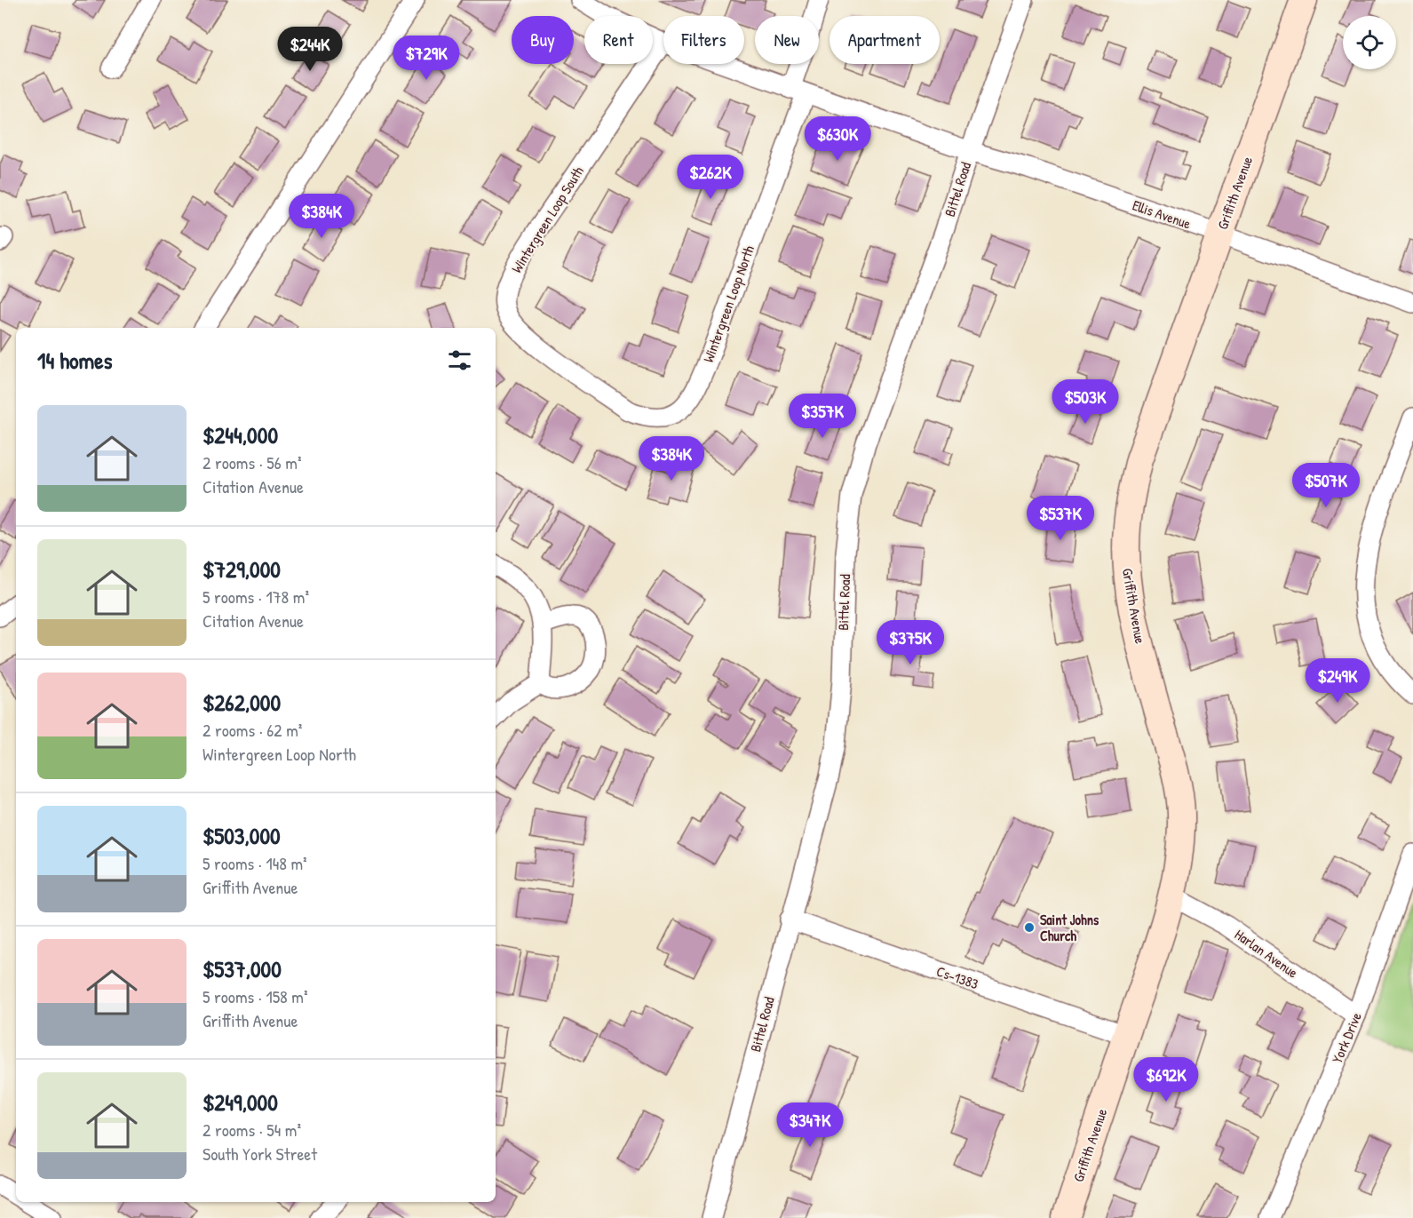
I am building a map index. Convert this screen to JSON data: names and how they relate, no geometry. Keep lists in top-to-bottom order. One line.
{"streets":{"street":["Bittel Road","Griffith Avenue","Ellis Avenue","Wintergreen Loop South","Wintergreen Loop North","Harlan Avenue","Cs-1383","York Drive"]},"crossings":[["Bittel Road","Ellis Avenue"],["Bittel Road","Cs-1383"],["Griffith Avenue","Ellis Avenue"],["Griffith Avenue","Harlan Avenue"],["Griffith Avenue","Cs-1383"],["Ellis Avenue","Wintergreen Loop South"],["Ellis Avenue","Wintergreen Loop North"],["Wintergreen Loop South","Wintergreen Loop North"],["Harlan Avenue","York Drive"]],"places":["Saint Johns Church"],"page":{"chip":["Buy","Rent","Filters","New","Apartment"],"price":["$244K","$729K","$630K","$262K","$384K","$503K","$357K","$384K","$507K","$537K","$375K","$249K","$692K","$347K"],"heading":"14 homes","list":[{"name":"$244,000","note":"2 rooms · 56 m² · Citation Avenue"},{"name":"$729,000","note":"5 rooms · 178 m² · Citation Avenue"},{"name":"$262,000","note":"2 rooms · 62 m² · Wintergreen Loop North"},{"name":"$503,000","note":"5 rooms · 148 m² · Griffith Avenue"},{"name":"$537,000","note":"5 rooms · 158 m² · Griffith Avenue"},{"name":"$249,000","note":"2 rooms · 54 m² · South York Street"}]}}
